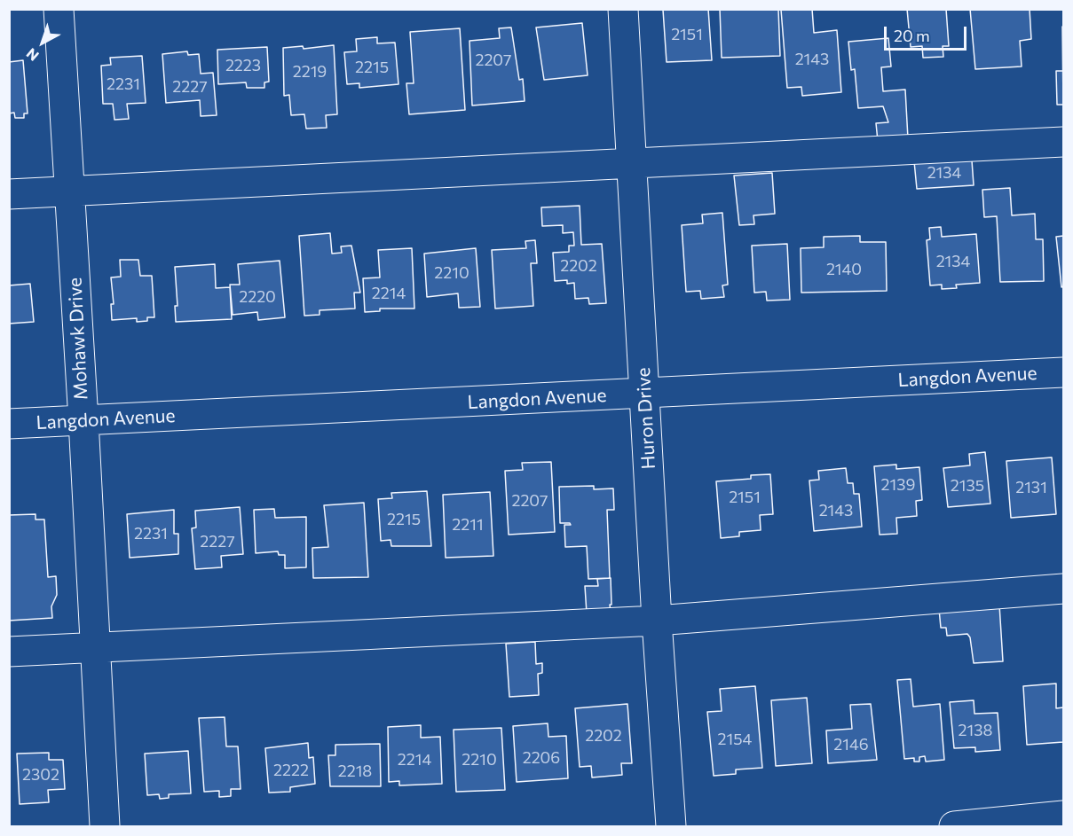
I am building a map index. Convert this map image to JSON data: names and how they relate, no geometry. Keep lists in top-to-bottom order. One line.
{"streets":{"street":["Mohawk Drive","Langdon Avenue","Huron Drive"]},"crossings":[["Mohawk Drive","Langdon Avenue"],["Langdon Avenue","Huron Drive"]],"house_numbers":["2151","2143","2207","2223","2215","2219","2231","2227","2134","2134","2202","2140","2210","2214","2220","2139","2135","2131","2151","2207","2143","2215","2211","2231","2227","2138","2202","2154","2146","2206","2214","2210","2222","2218","2302"],"scale_bar":"20 m","north":"bottom left"}
